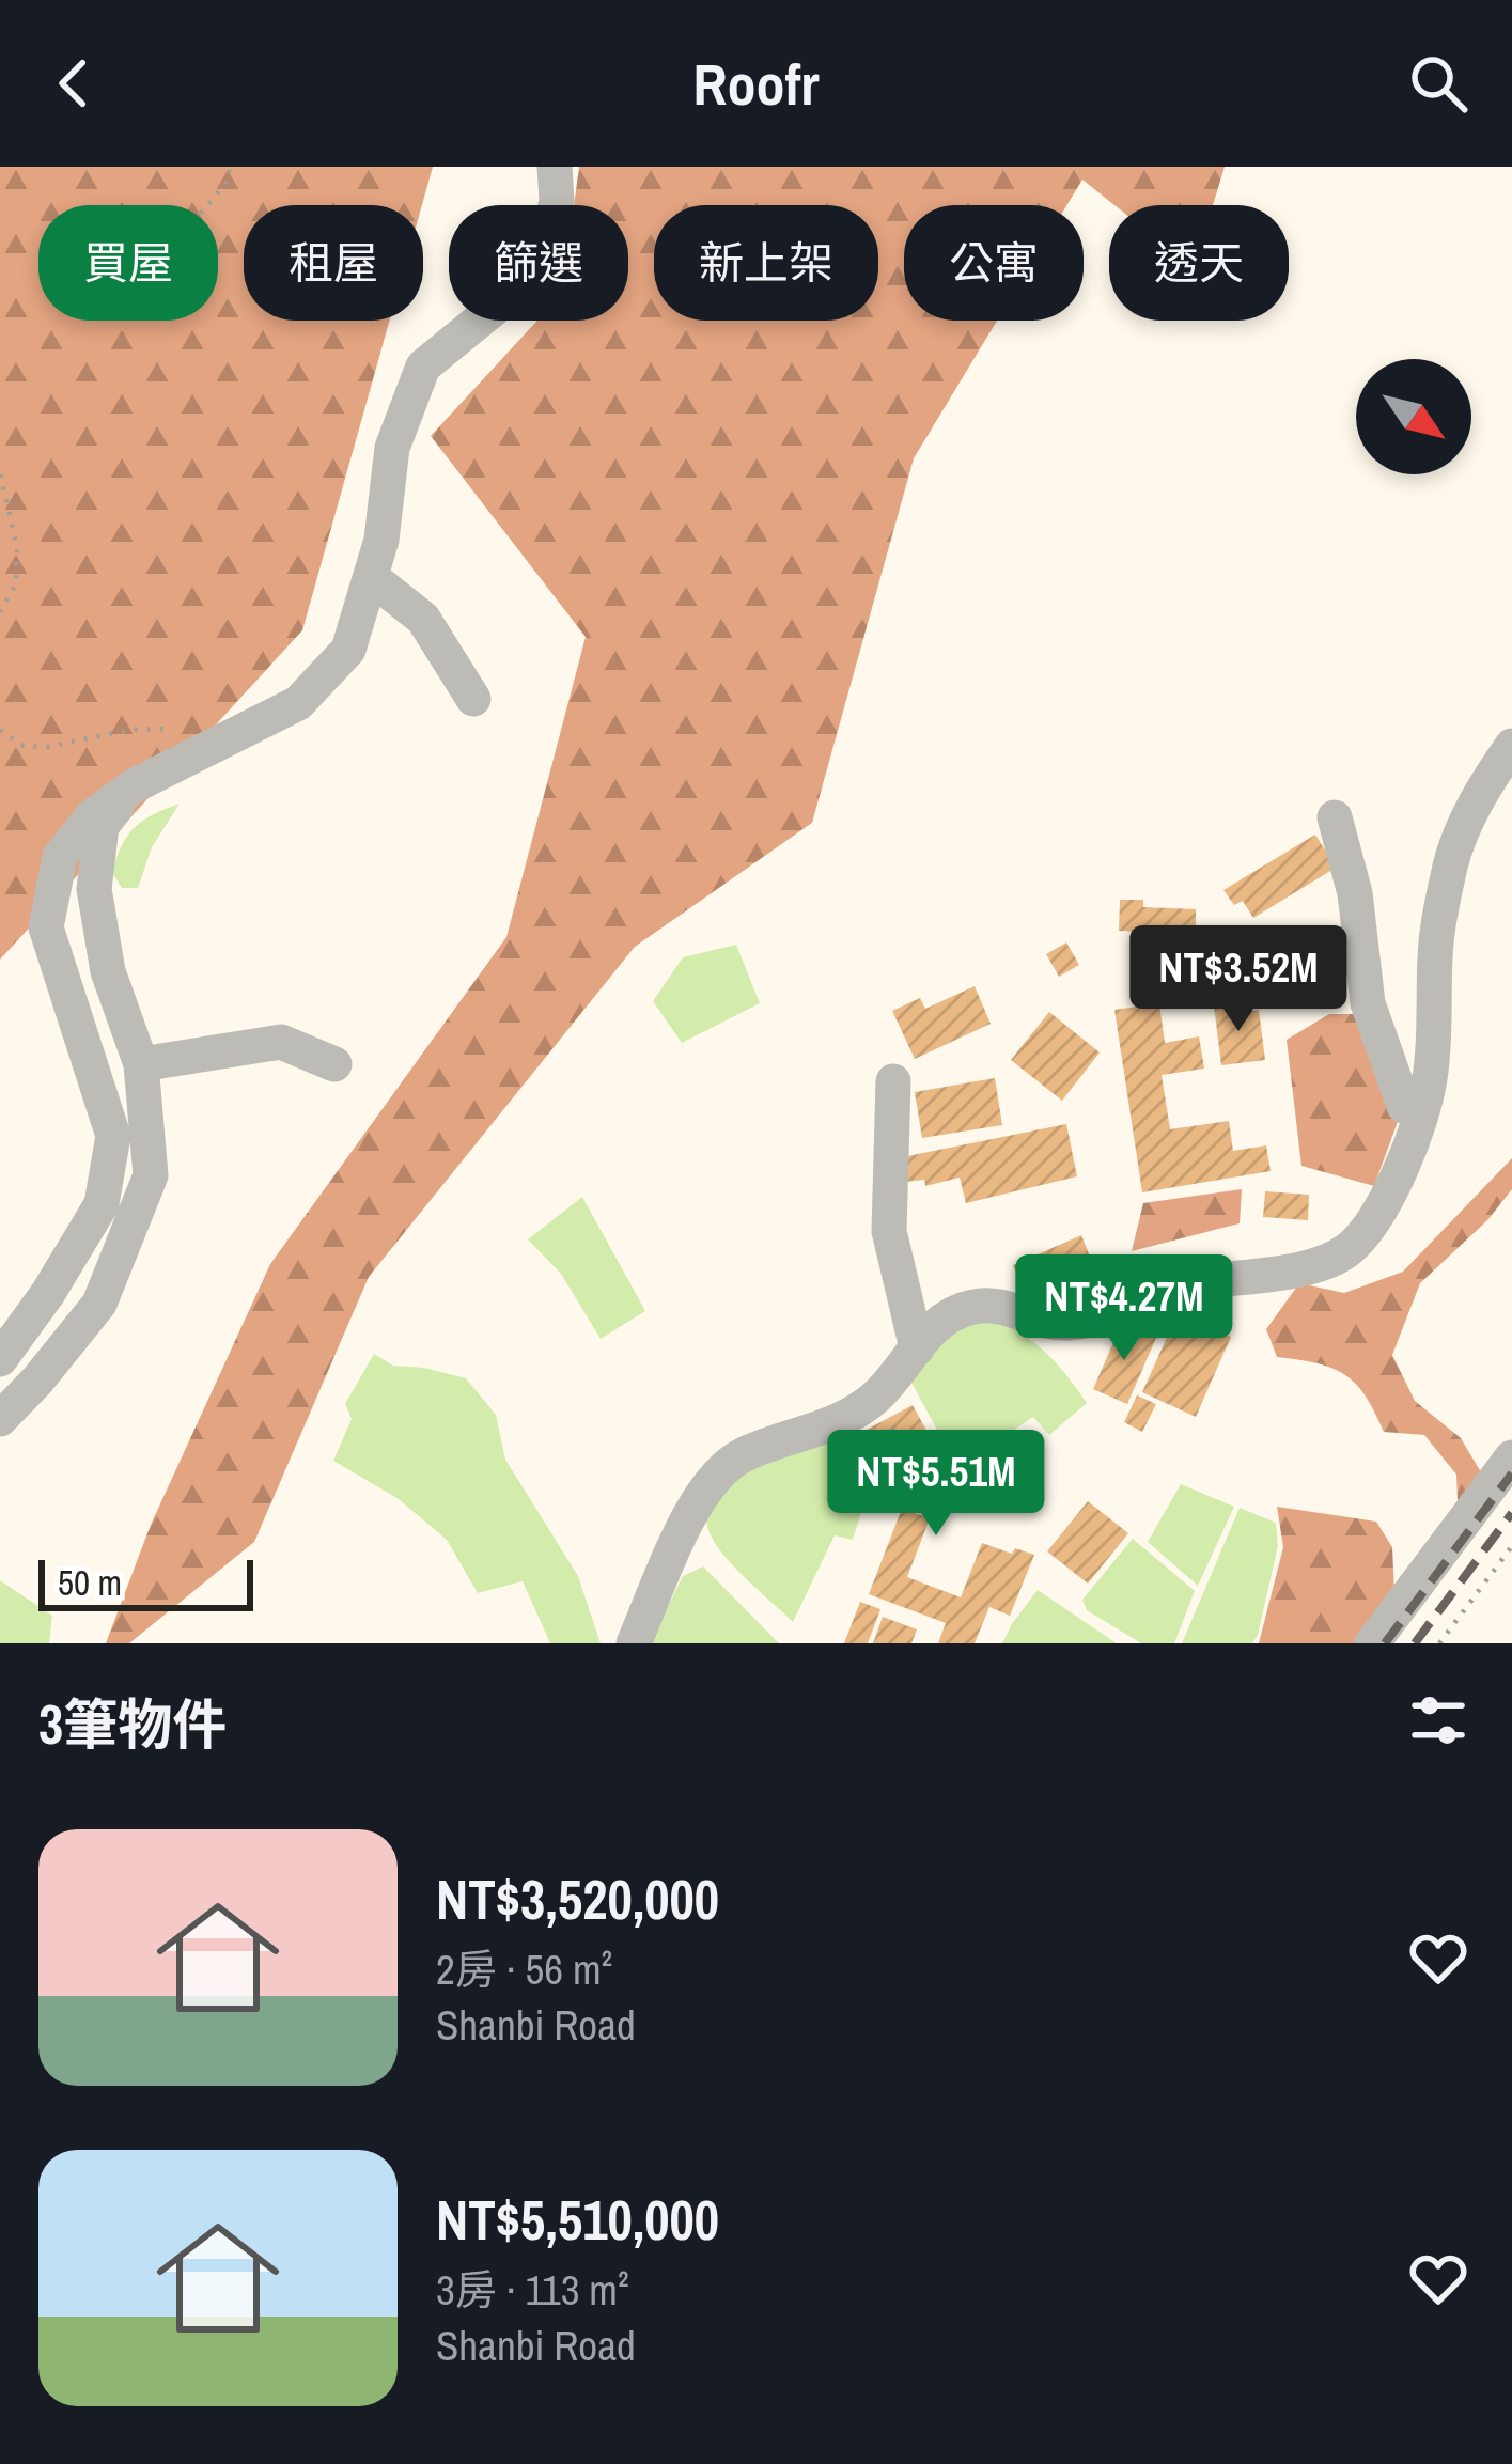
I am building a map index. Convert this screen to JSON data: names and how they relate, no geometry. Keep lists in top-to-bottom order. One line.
{"scale_bar":"50 m","north":"bottom right","page":{"header":"Roofr","chip":["買屋","租屋","篩選","新上架","公寓","透天"],"price":["NT$3.52M","NT$4.27M","NT$5.51M"],"scale":"50 m","heading":"3筆物件","list":[{"name":"NT$3,520,000","note":"2房 · 56 m² · Shanbi Road"},{"name":"NT$5,510,000","note":"3房 · 113 m² · Shanbi Road"}]}}
